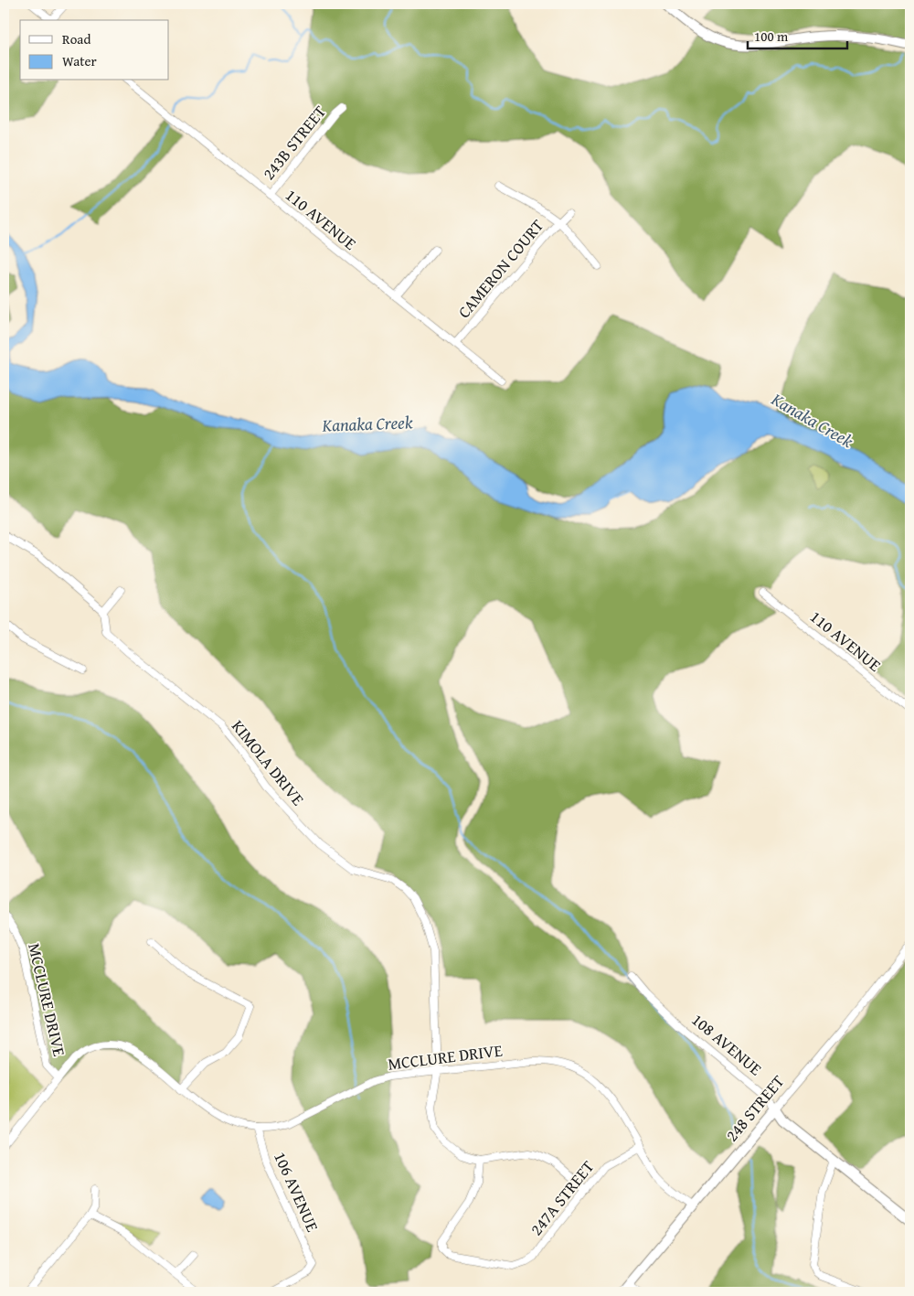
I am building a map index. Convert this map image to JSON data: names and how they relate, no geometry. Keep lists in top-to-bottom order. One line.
{"streets":{"main road":["108 AVENUE","248 STREET"],"street":["243B STREET","110 AVENUE","CAMERON COURT","KIMOLA DRIVE","MCCLURE DRIVE","106 AVENUE","247A STREET"]},"crossings":[["243B STREET","110 AVENUE"],["110 AVENUE","CAMERON COURT"],["KIMOLA DRIVE","MCCLURE DRIVE"],["KIMOLA DRIVE","247A STREET"],["MCCLURE DRIVE","248 STREET"],["MCCLURE DRIVE","106 AVENUE"],["MCCLURE DRIVE","247A STREET"],["108 AVENUE","248 STREET"]],"water":["Kanaka Creek"],"legend":["Road","Water"],"scale_bar":"100 m"}
